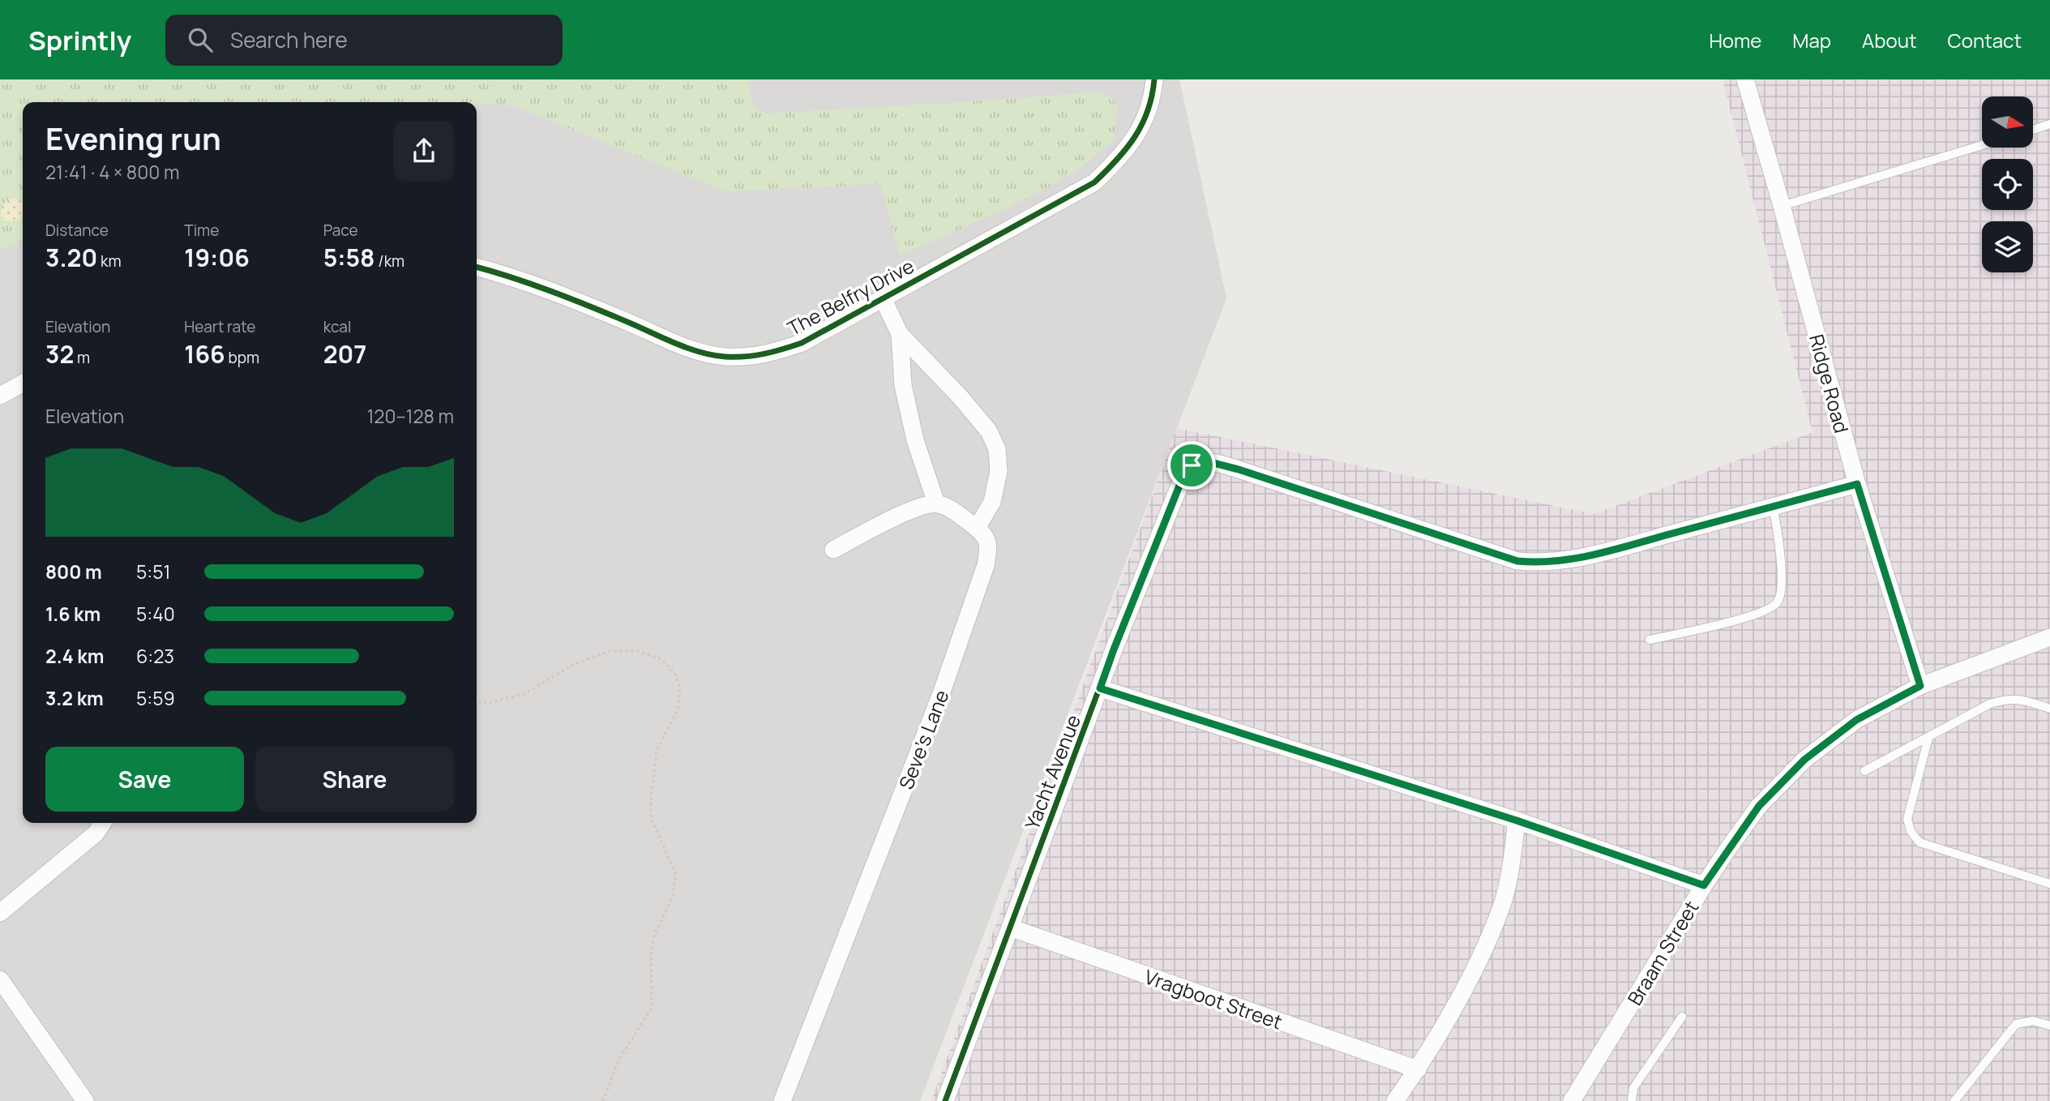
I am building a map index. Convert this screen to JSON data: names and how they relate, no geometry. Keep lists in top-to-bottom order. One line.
{"streets":{"street":["The Belfry Drive","Ridge Road","Seve's Lane","Yacht Avenue","Braam Street","Vragboot Street"]},"crossings":[["Ridge Road","Braam Street"],["Yacht Avenue","Vragboot Street"]],"north":"right","page":{"header":"Sprintly","search":"Search here","nav":["Home","Map","About","Contact"],"heading":["Evening run","21:41 · 4 × 800 m"],"stats":[["Distance","3.20 km"],["Time","19:06"],["Pace","5:58 /km"],["Elevation","32 m"],["Heart rate","166 bpm"],["kcal","207"]],"chart":["Elevation","120–128 m"],"list":[{"name":"800 m","note":"5:51"},{"name":"1.6 km","note":"5:40"},{"name":"2.4 km","note":"6:23"},{"name":"3.2 km","note":"5:59"}],"buttons":["Save","Share"]}}
